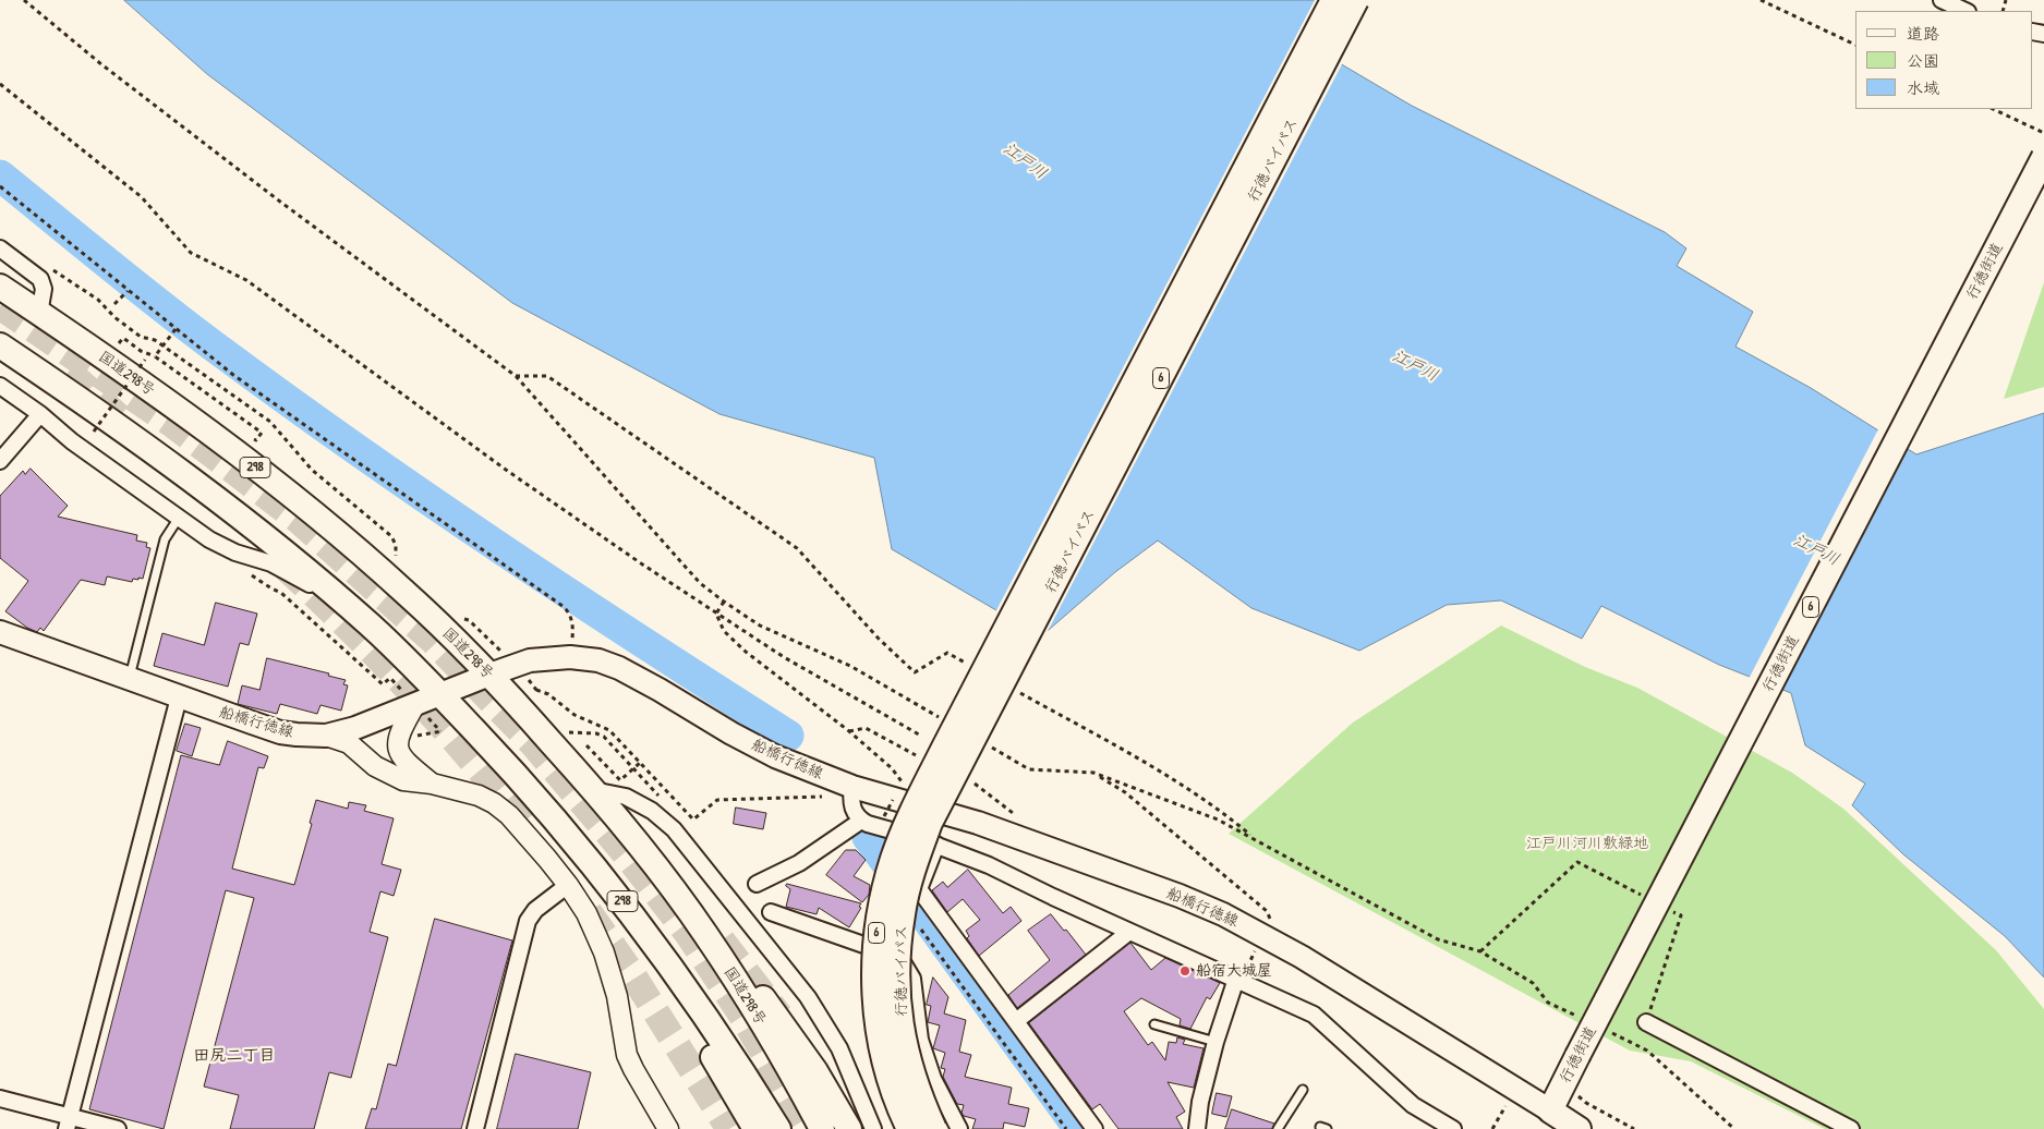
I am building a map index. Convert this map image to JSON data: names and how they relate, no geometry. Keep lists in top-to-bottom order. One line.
{"streets":{"main road":["行徳バイパス","行徳街道","国道298号","6","298","船橋行徳線"]},"crossings":[["行徳街道","船橋行徳線"],["国道298号","298"],["国道298号","船橋行徳線"],["298","船橋行徳線"]],"districts":["田尻二丁目"],"water":["江戸川"],"parks":["江戸川河川敷緑地"],"places":["船宿大城屋"],"legend":["道路","公園","水域"]}
